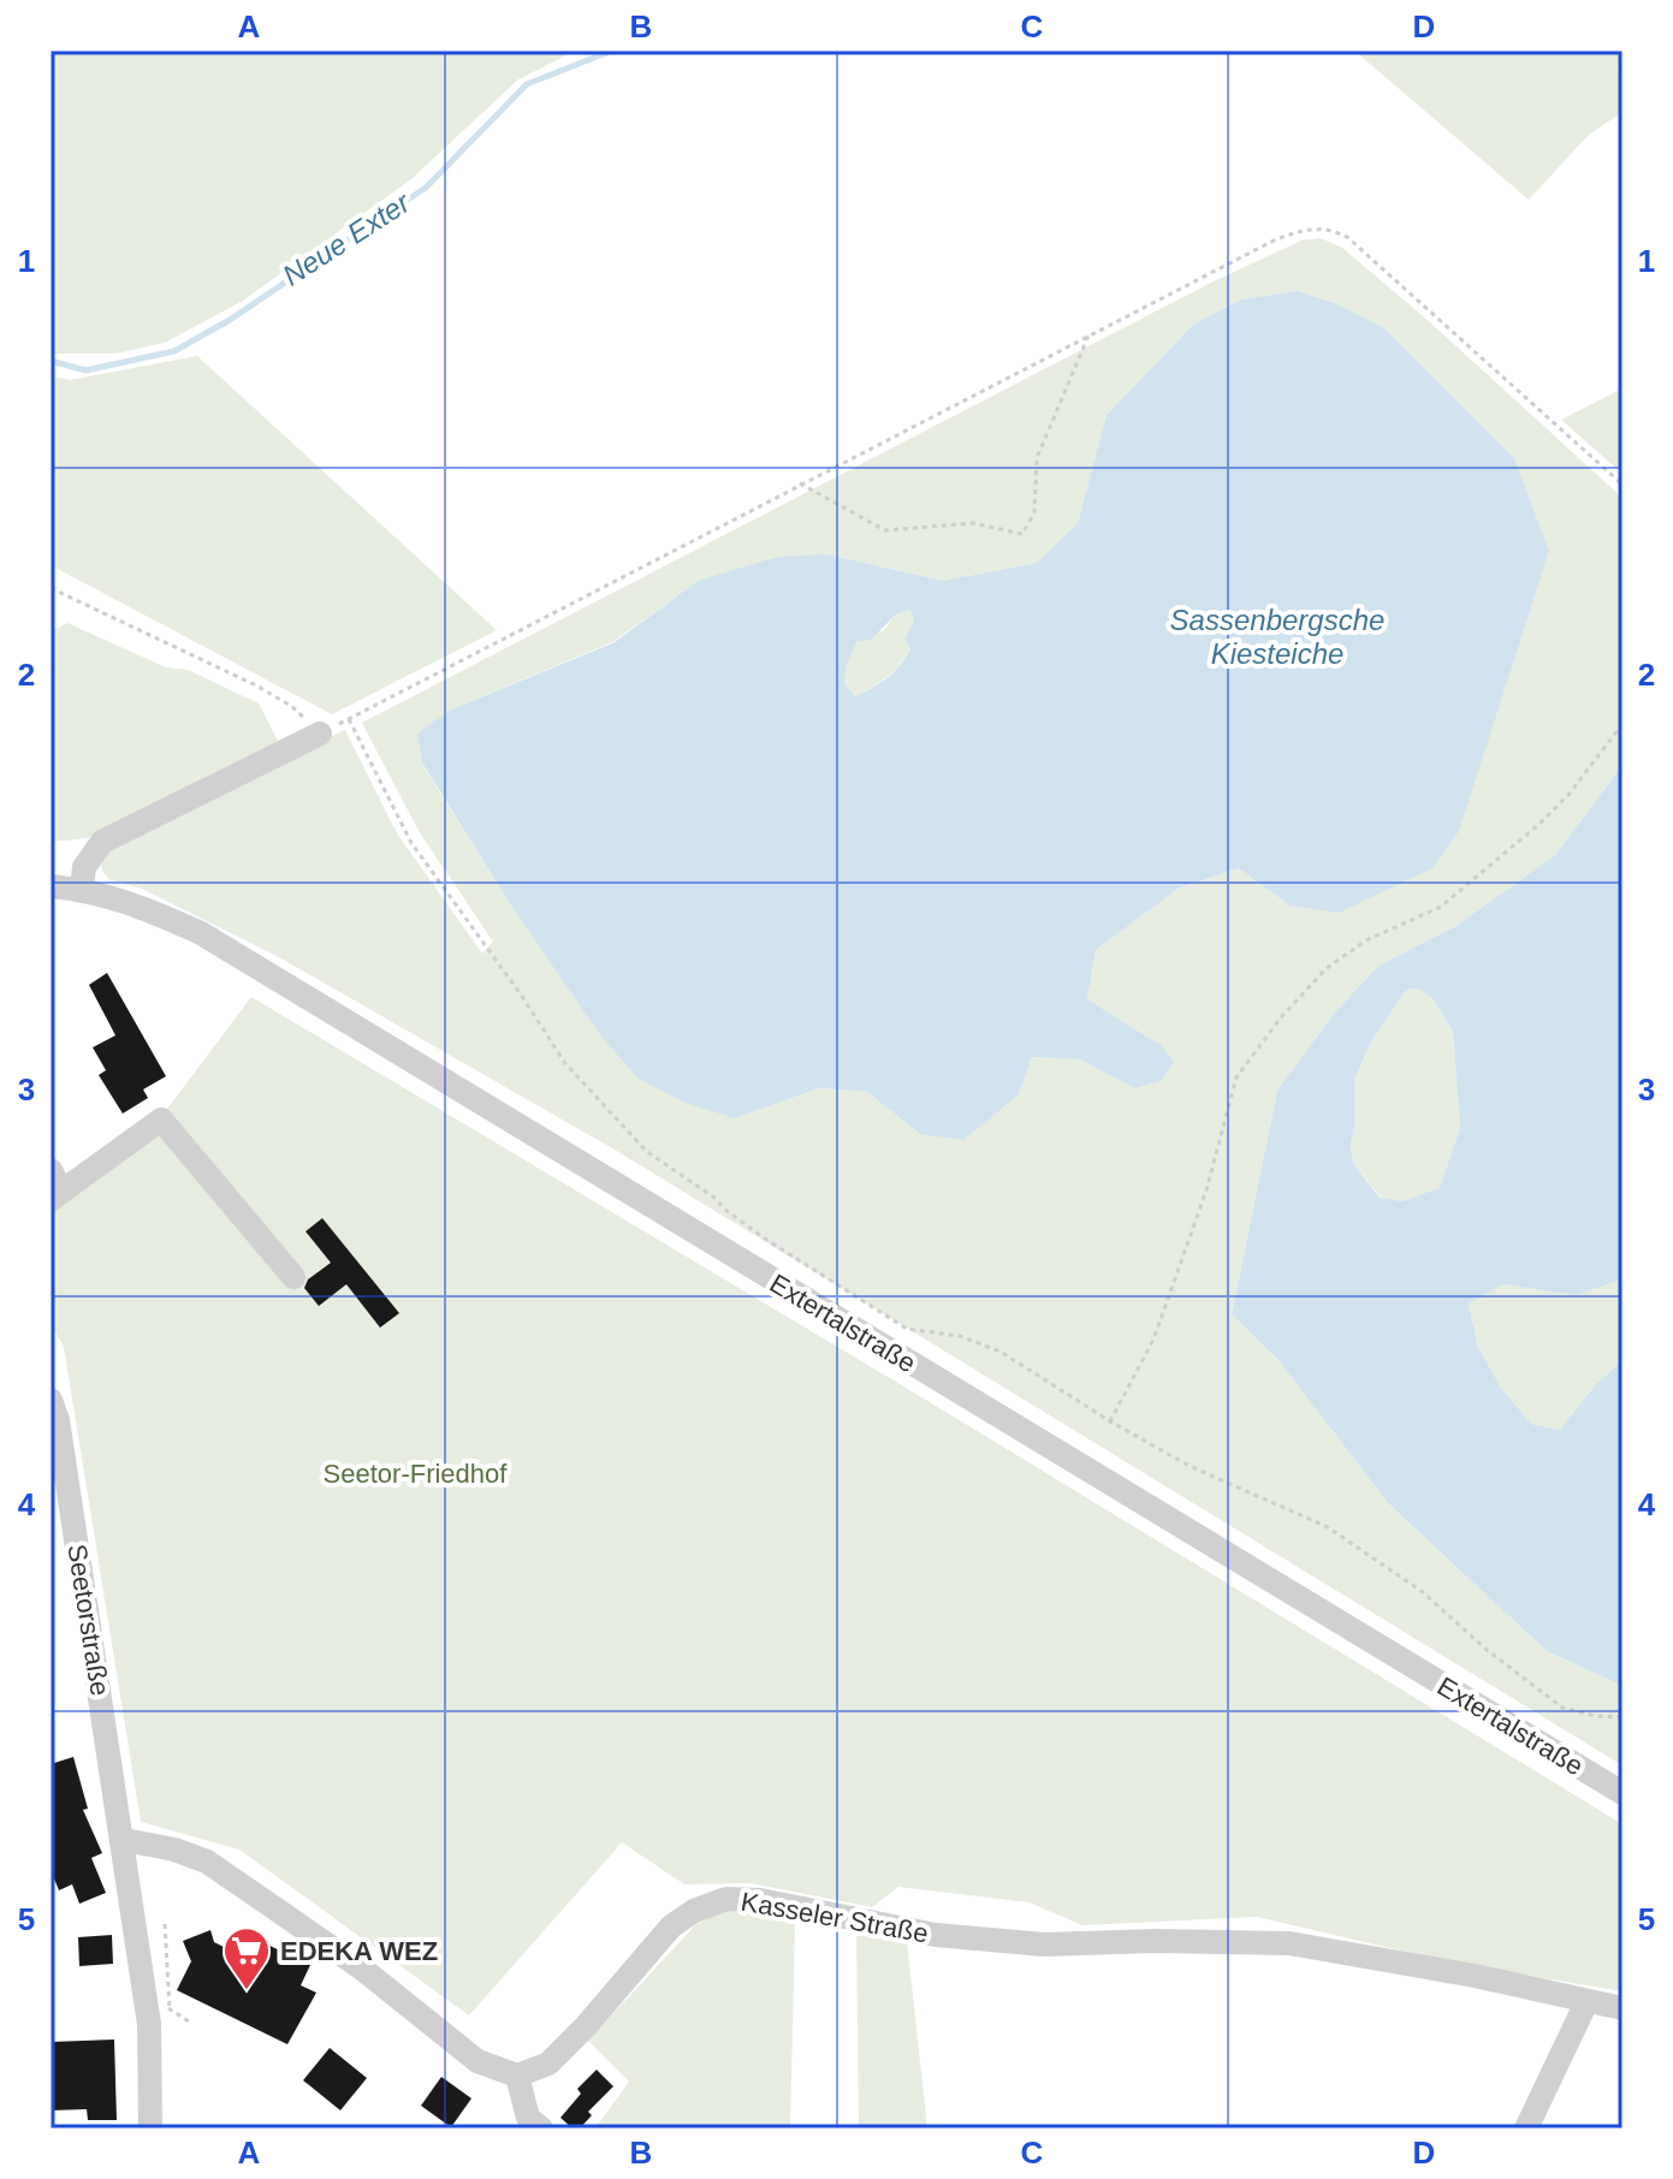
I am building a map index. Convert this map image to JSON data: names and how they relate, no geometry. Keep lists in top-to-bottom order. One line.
{"streets":{"street":["Extertalstraße","Seetorstraße","Kasseler Straße"]},"water":["Neue Exter","Sassenbergsche Kiesteiche"],"parks":["Seetor-Friedhof"],"places":{"supermarket":["EDEKA WEZ"]},"grid":{"columns":["A","B","C","D"],"rows":["1","2","3","4","5"]}}
